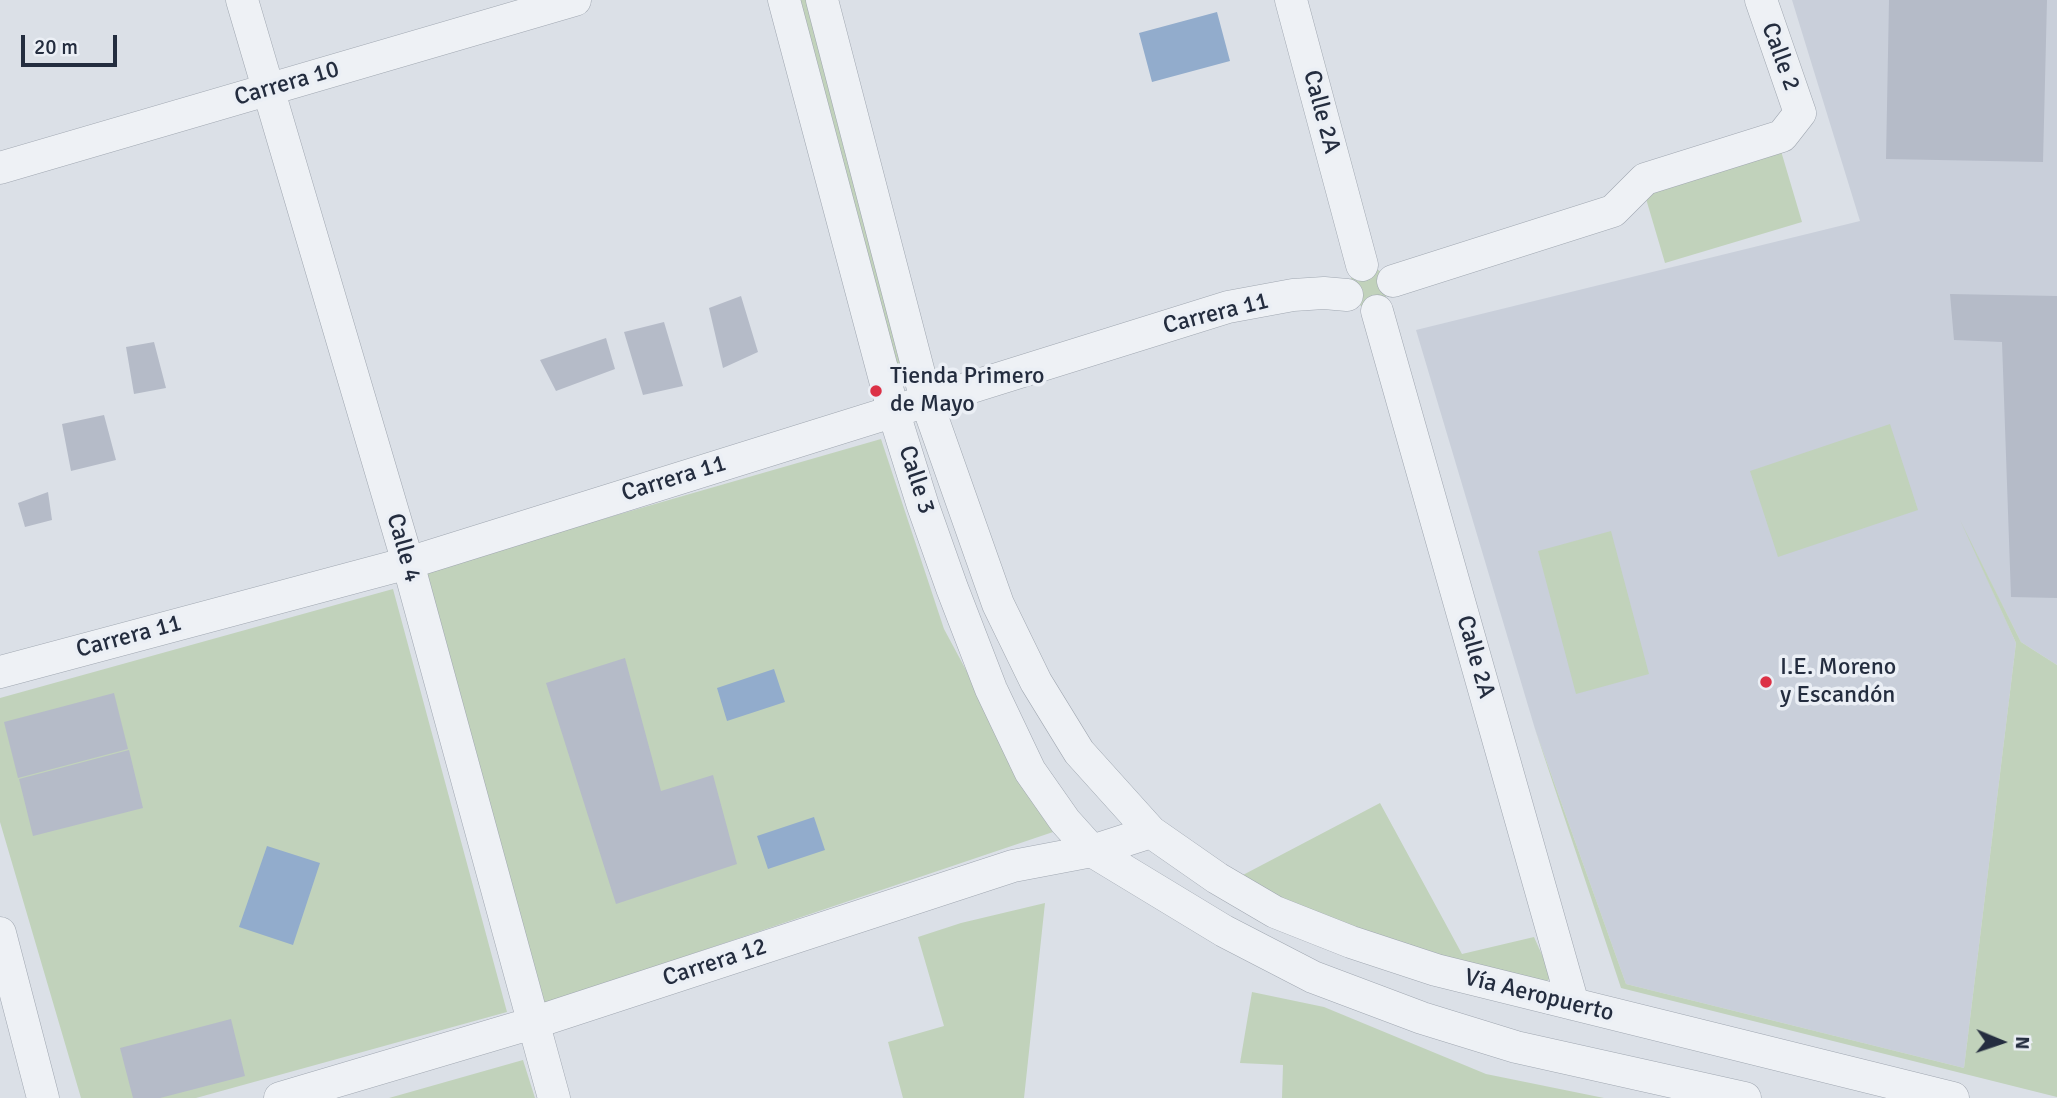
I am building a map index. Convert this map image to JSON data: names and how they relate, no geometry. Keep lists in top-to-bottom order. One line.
{"streets":{"street":["Calle 2","Carrera 10","Calle 2A","Carrera 11","Calle 3","Calle 4","Carrera 12","Vía Aeropuerto"]},"crossings":[["Calle 2","Calle 2A"],["Calle 2","Carrera 11"],["Carrera 10","Calle 4"],["Calle 2A","Carrera 11"],["Calle 2A","Vía Aeropuerto"],["Carrera 11","Calle 3"],["Carrera 11","Calle 4"],["Calle 3","Carrera 12"],["Calle 3","Vía Aeropuerto"],["Calle 4","Carrera 12"],["Carrera 12","Vía Aeropuerto"]],"places":["Tienda Primero de Mayo","I.E. Moreno y Escandón"],"scale_bar":"20 m","north":"right"}
